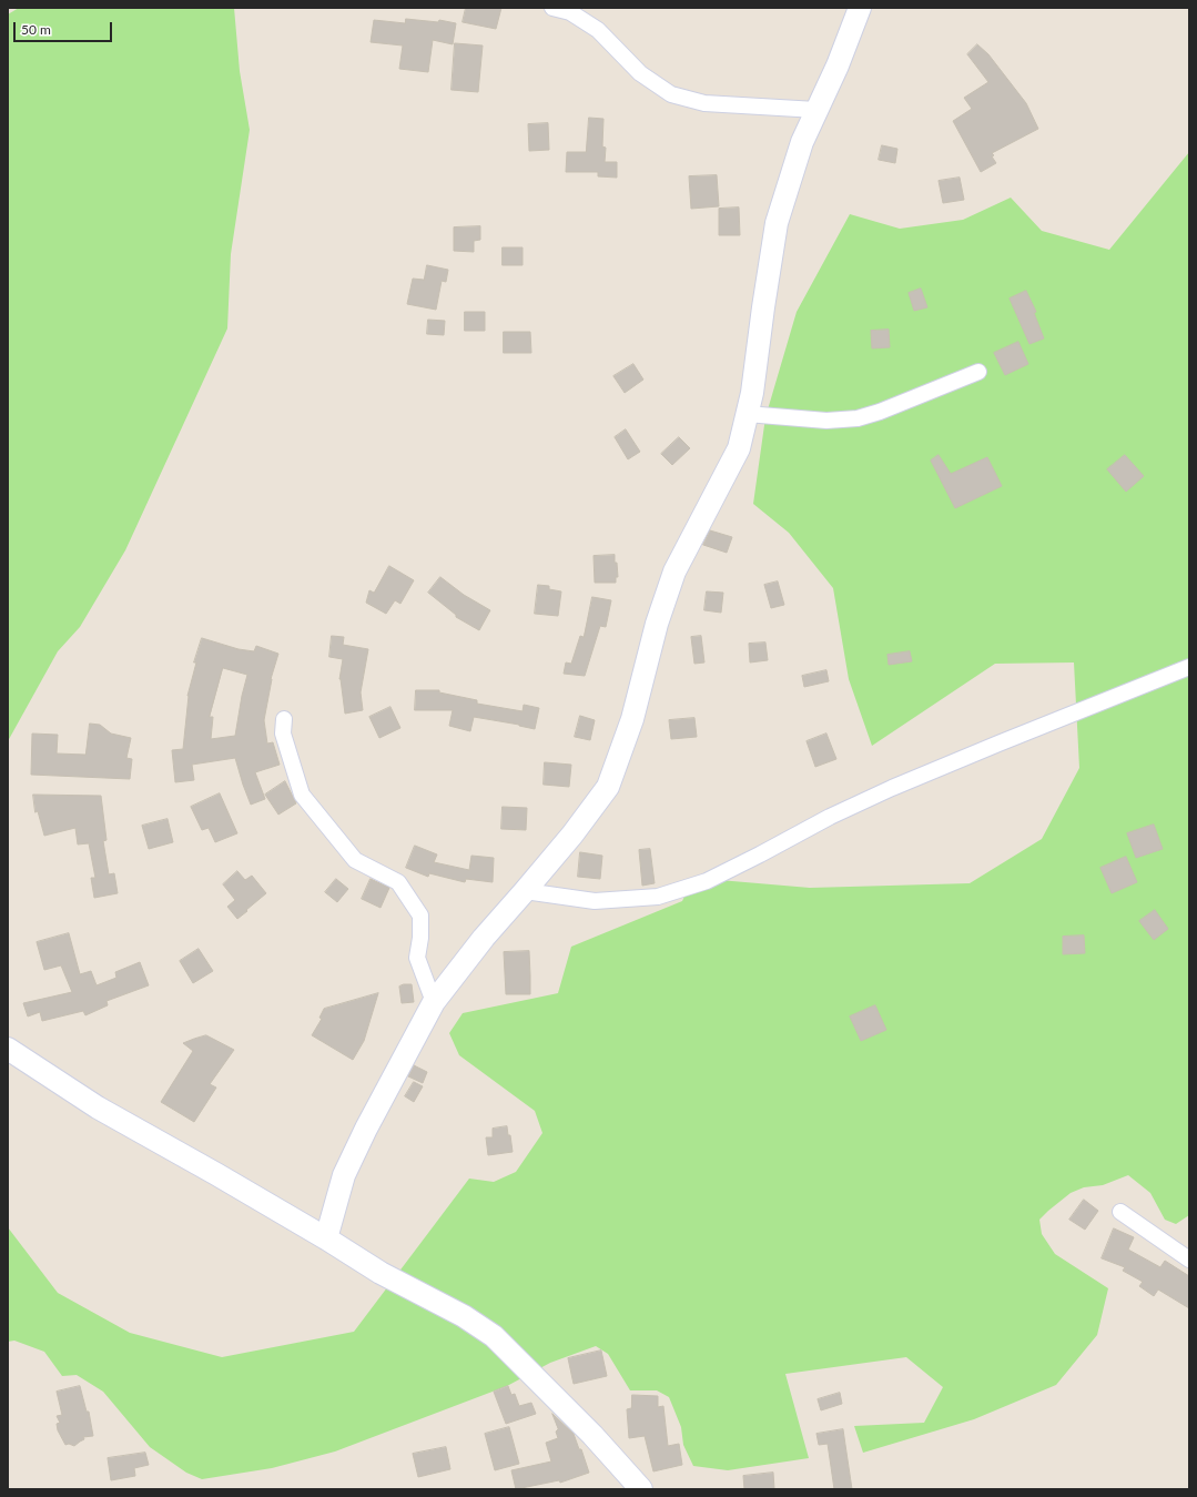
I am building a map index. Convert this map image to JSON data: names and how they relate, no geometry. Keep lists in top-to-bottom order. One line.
{"scale_bar":"50 m"}
